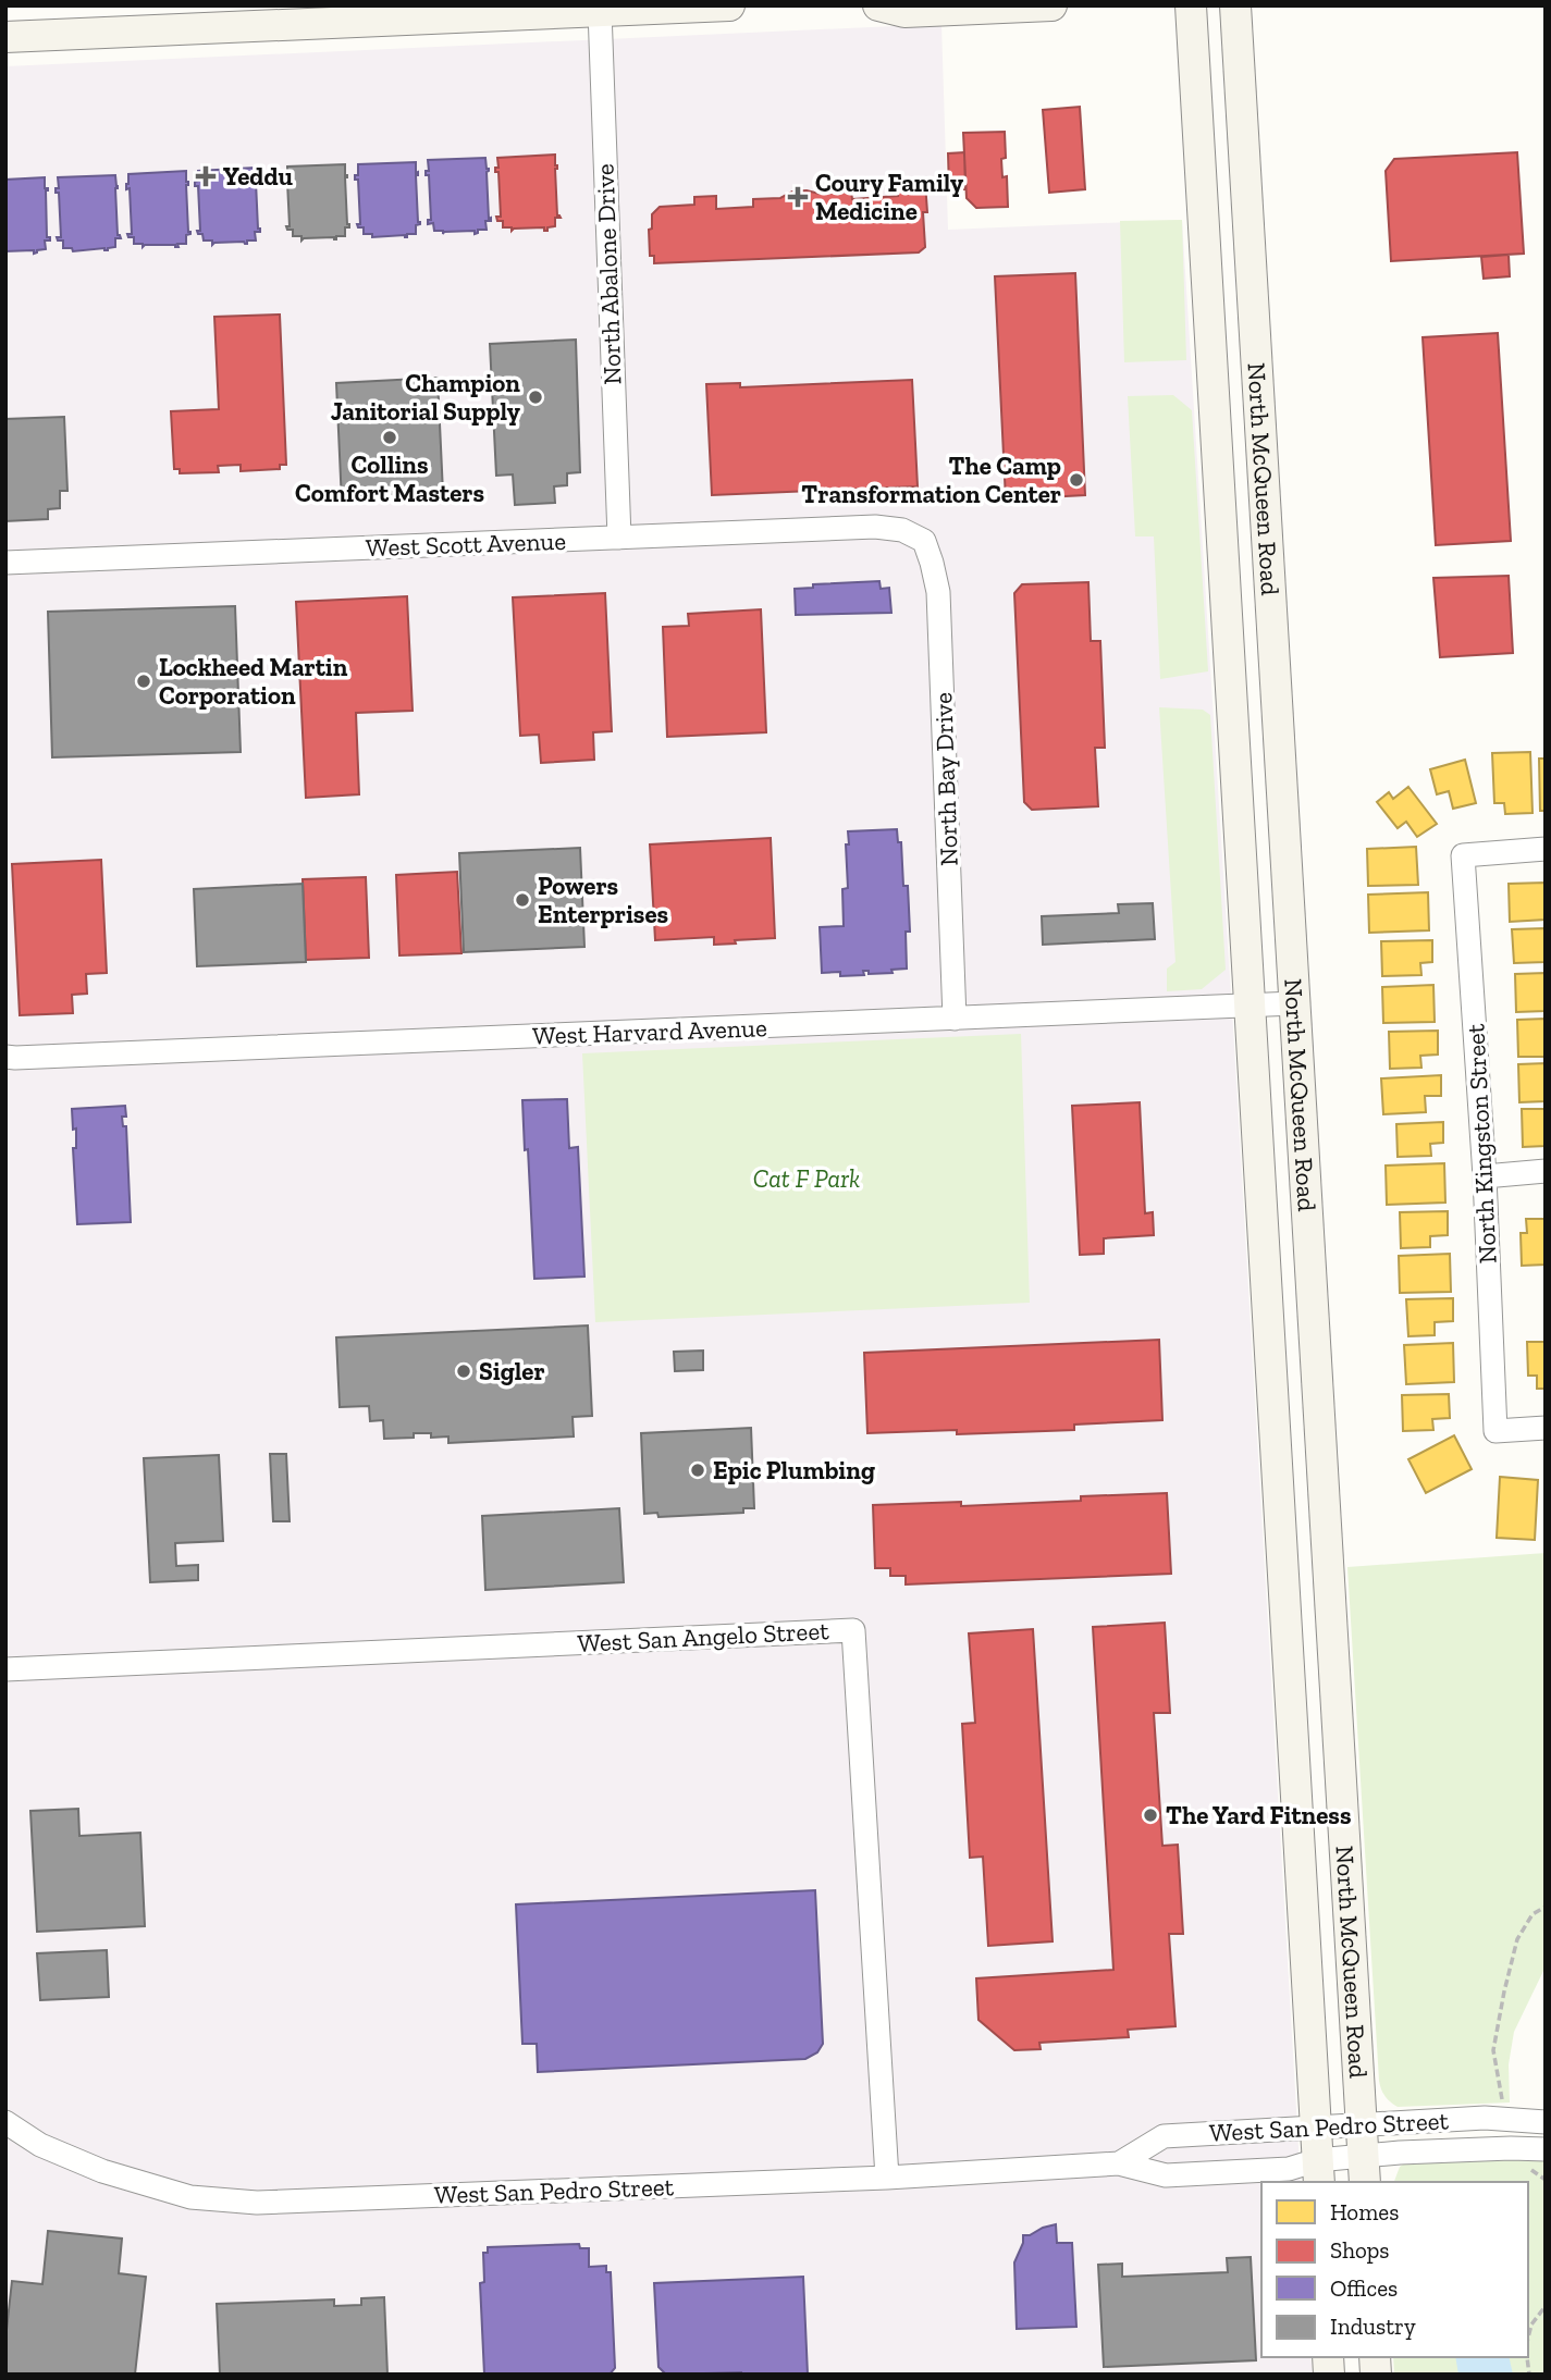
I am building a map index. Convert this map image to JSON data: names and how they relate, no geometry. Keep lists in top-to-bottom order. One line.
{"streets":{"main road":["North McQueen Road"],"street":["North Abalone Drive","West Scott Avenue","North Bay Drive","West Harvard Avenue","North Kingston Street","West San Angelo Street","West San Pedro Street"]},"crossings":[["North Abalone Drive","West Scott Avenue"],["North McQueen Road","West Harvard Avenue"],["North McQueen Road","West San Pedro Street"],["West Scott Avenue","North Bay Drive"],["North Bay Drive","West Harvard Avenue"],["West San Angelo Street","West San Pedro Street"]],"parks":["Cat F Park"],"places":{"health":["Yeddu","Coury Family Medicine"],"other":["Champion Janitorial Supply","Collins Comfort Masters","The Camp Transformation Center","Lockheed Martin Corporation","Powers Enterprises","Sigler","Epic Plumbing","The Yard Fitness"]},"legend":["Homes","Shops","Offices","Industry"]}
